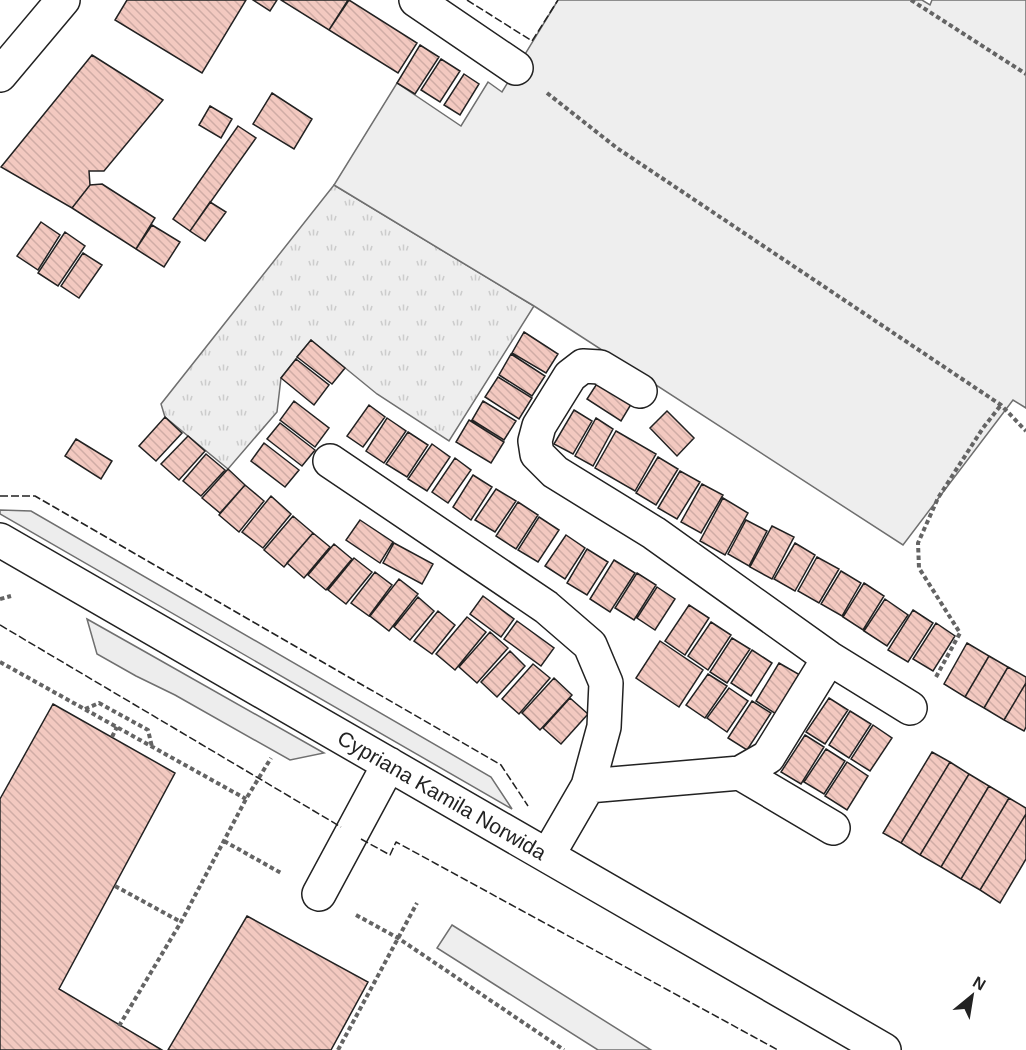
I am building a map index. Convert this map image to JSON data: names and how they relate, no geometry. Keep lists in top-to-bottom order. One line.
{"streets":{"street":["Cypriana Kamila Norwida"]},"north":"top right"}
